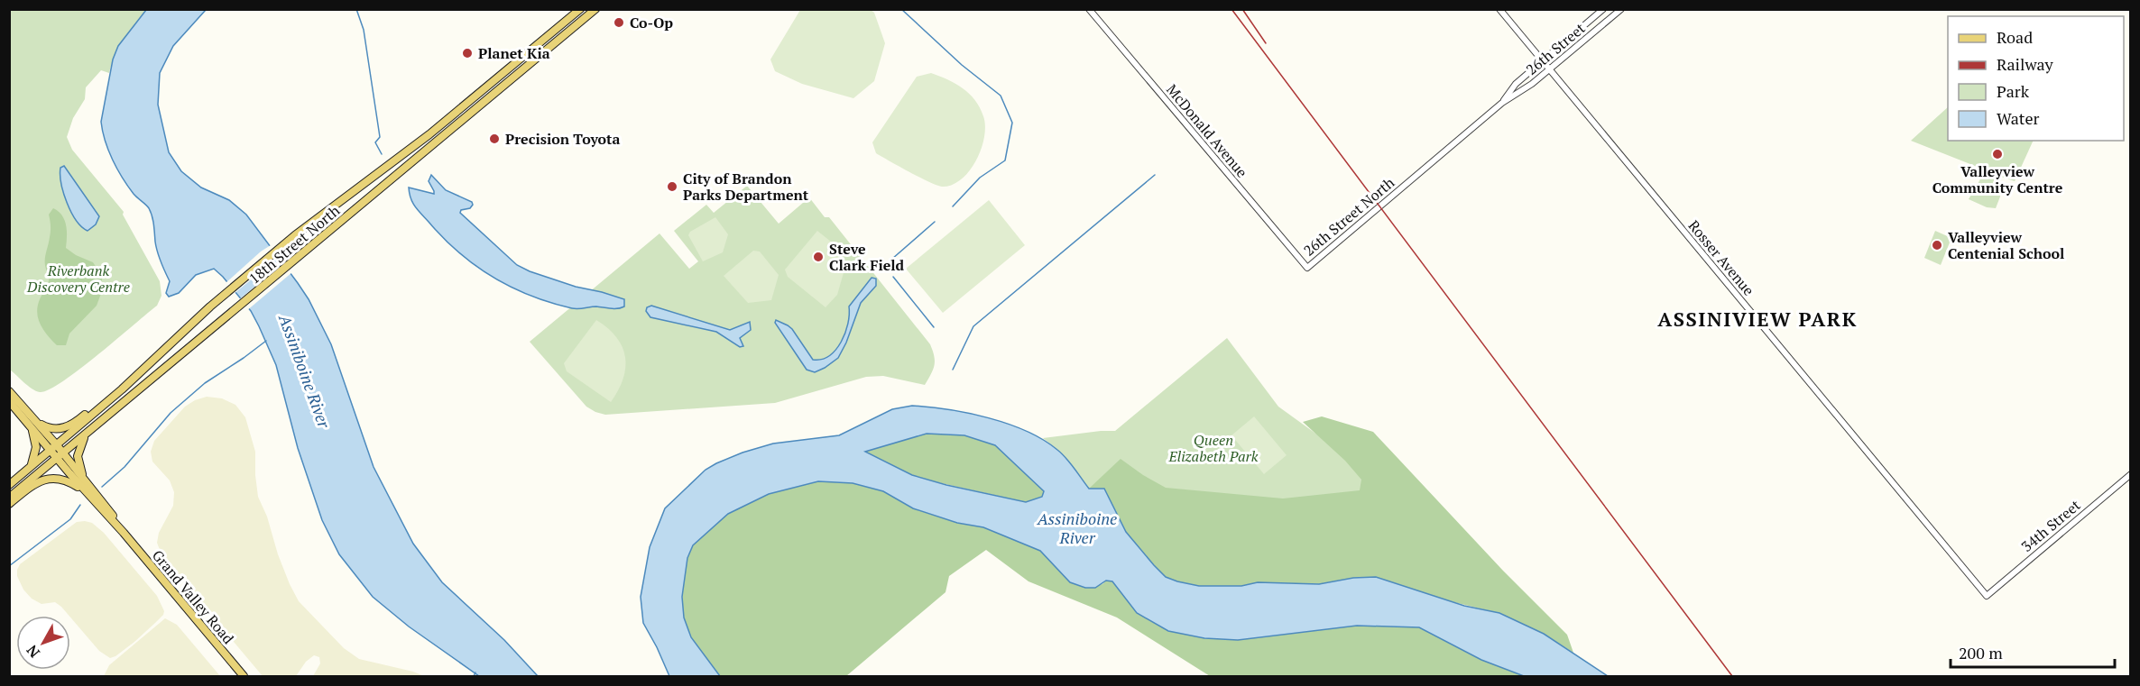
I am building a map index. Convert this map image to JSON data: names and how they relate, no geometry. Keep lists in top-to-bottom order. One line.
{"streets":{"main road":["18th Street North","Grand Valley Road"],"street":["26th Street","McDonald Avenue","26th Street North","Rosser Avenue","34th Street"]},"crossings":[["26th Street","26th Street North"],["26th Street","Rosser Avenue"],["McDonald Avenue","26th Street North"],["18th Street North","Grand Valley Road"],["Rosser Avenue","34th Street"]],"districts":["ASSINIVIEW PARK"],"water":["Assiniboine River"],"parks":["Riverbank Discovery Centre","Queen Elizabeth Park"],"places":["Co-Op","Planet Kia","Precision Toyota","Valleyview Community Centre","City of Brandon Parks Department","Valleyview Centenial School","Steve Clark Field"],"legend":["Road","Railway","Park","Water"],"scale_bar":"200 m","north":"bottom left"}
